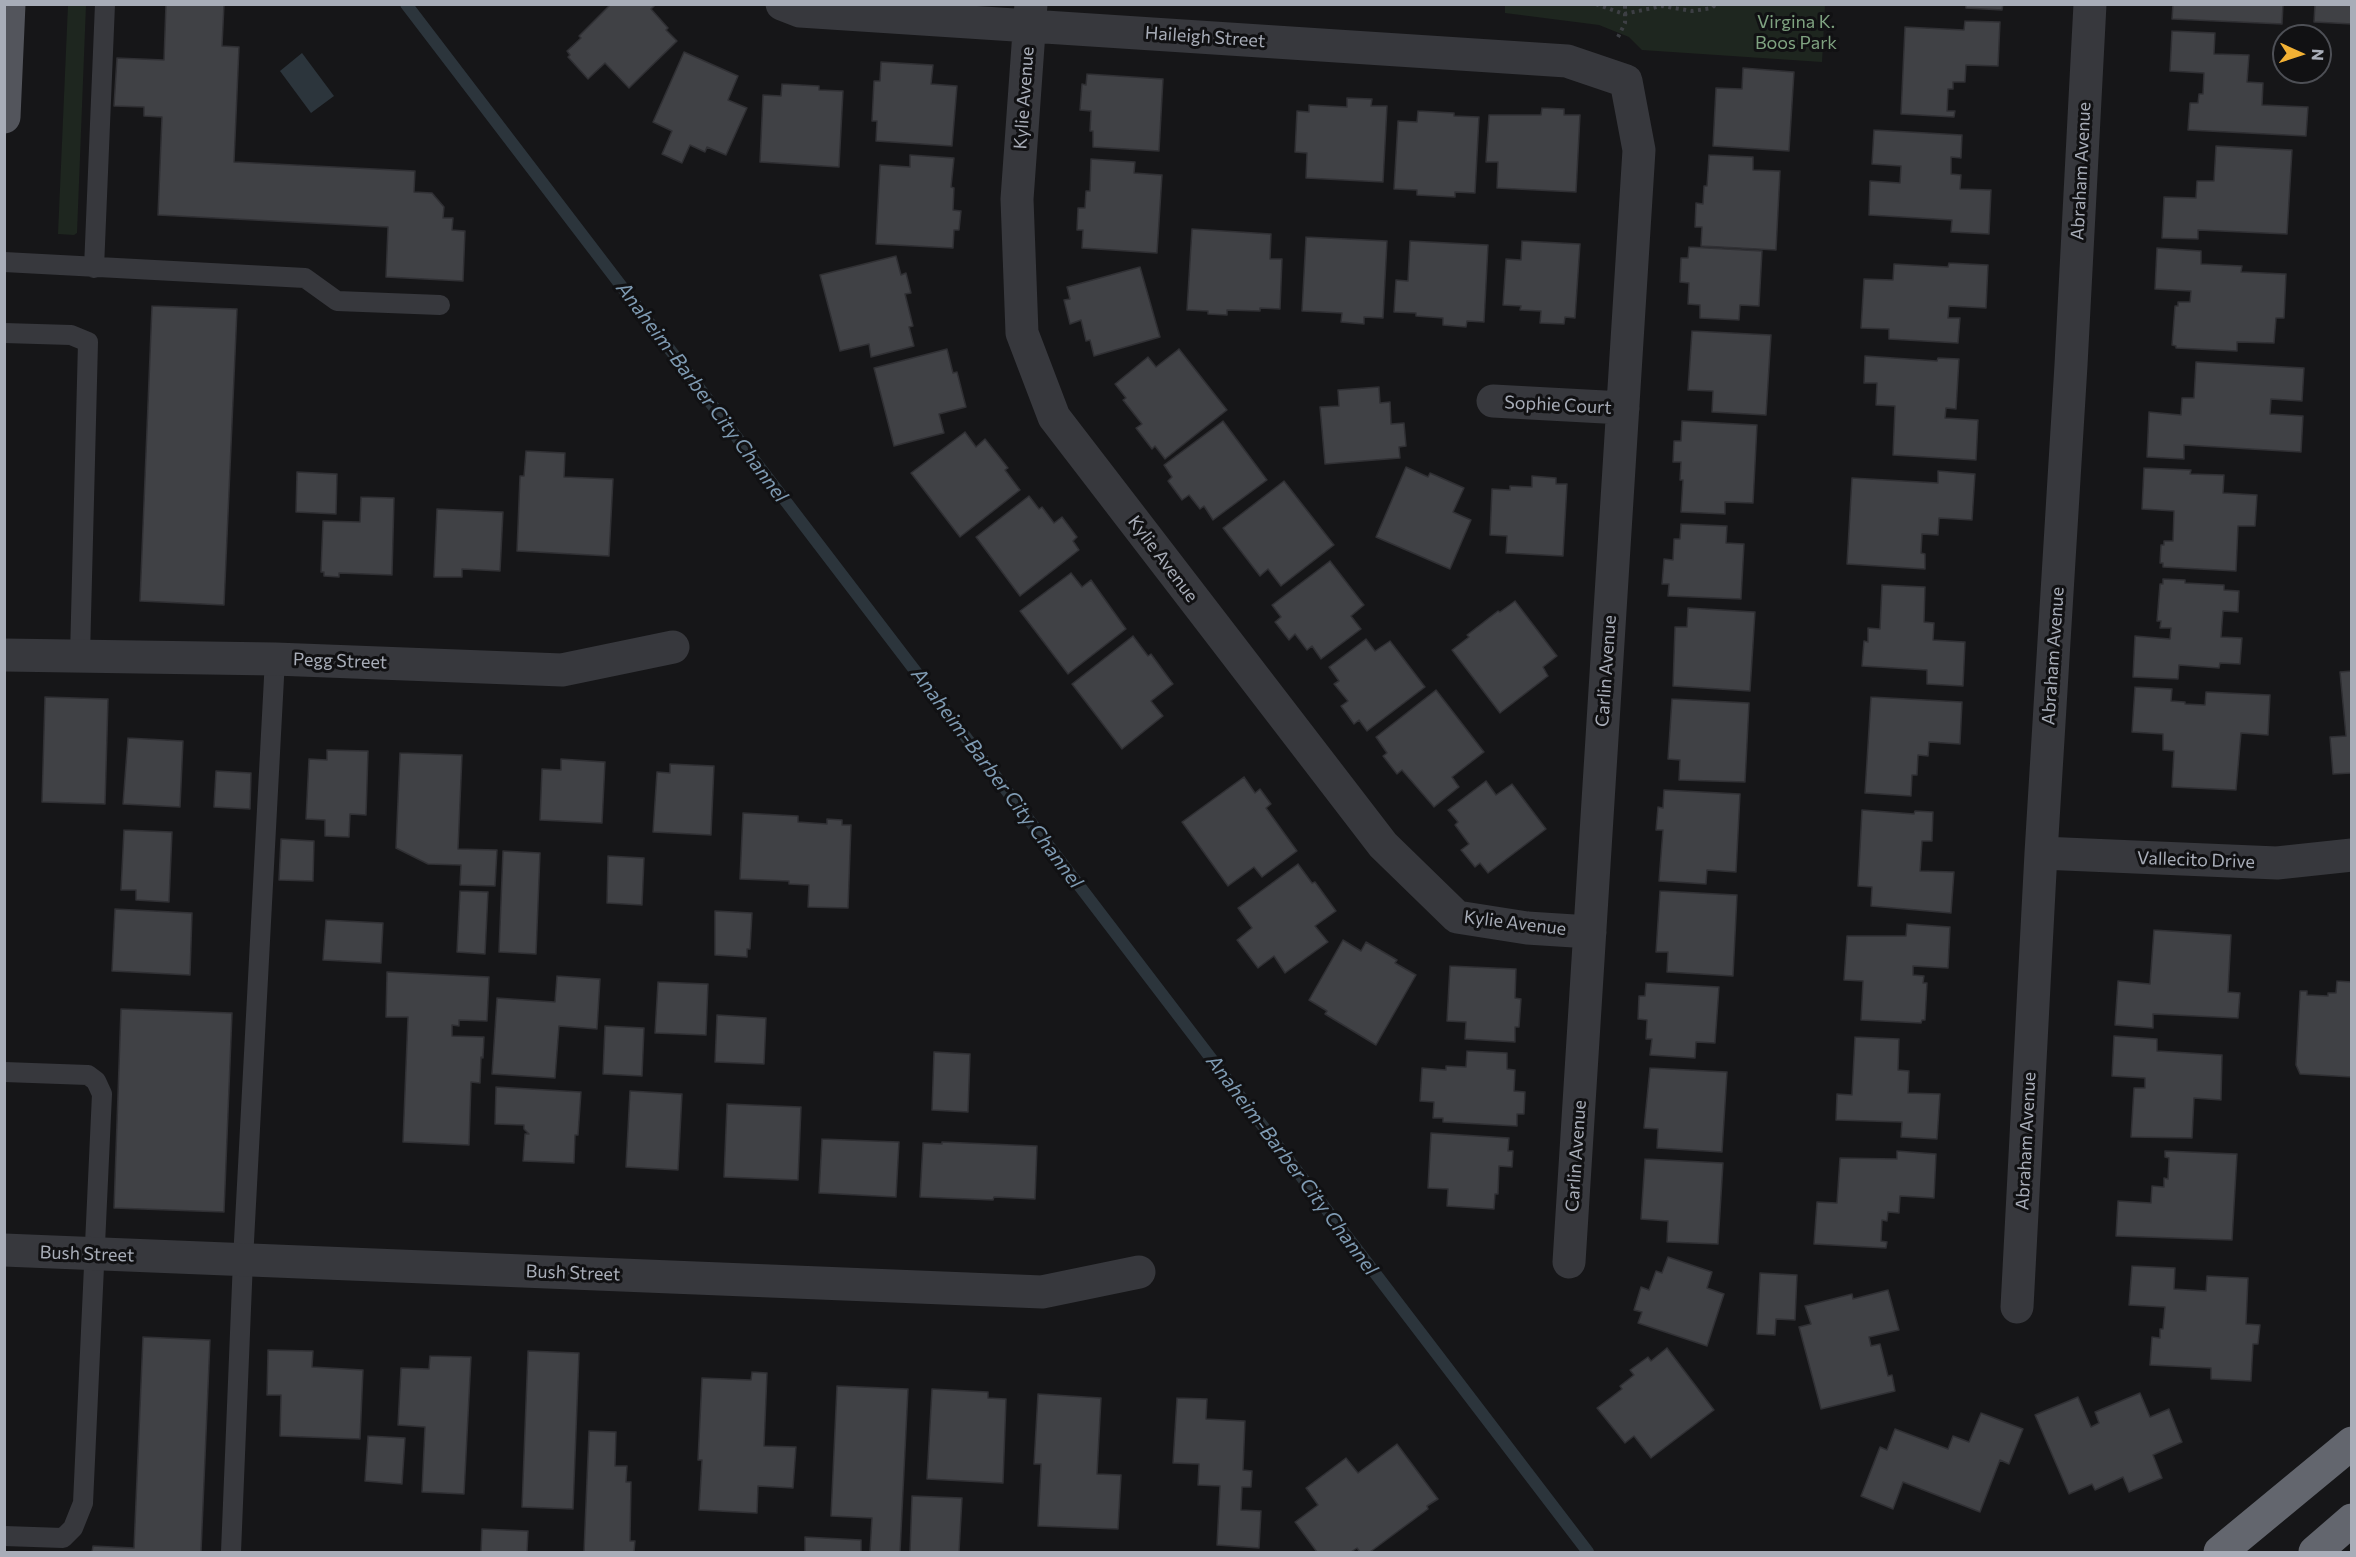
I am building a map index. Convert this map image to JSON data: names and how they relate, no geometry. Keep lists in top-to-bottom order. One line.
{"streets":{"street":["Haileigh Street","Kylie Avenue","Abraham Avenue","Sophie Court","Pegg Street","Carlin Avenue","Vallecito Drive","Bush Street"]},"crossings":[["Haileigh Street","Kylie Avenue"],["Haileigh Street","Carlin Avenue"],["Kylie Avenue","Carlin Avenue"],["Abraham Avenue","Vallecito Drive"],["Sophie Court","Carlin Avenue"]],"water":["Anaheim-Barber City Channel"],"parks":["Virgina K. Boos Park"],"north":"right"}
